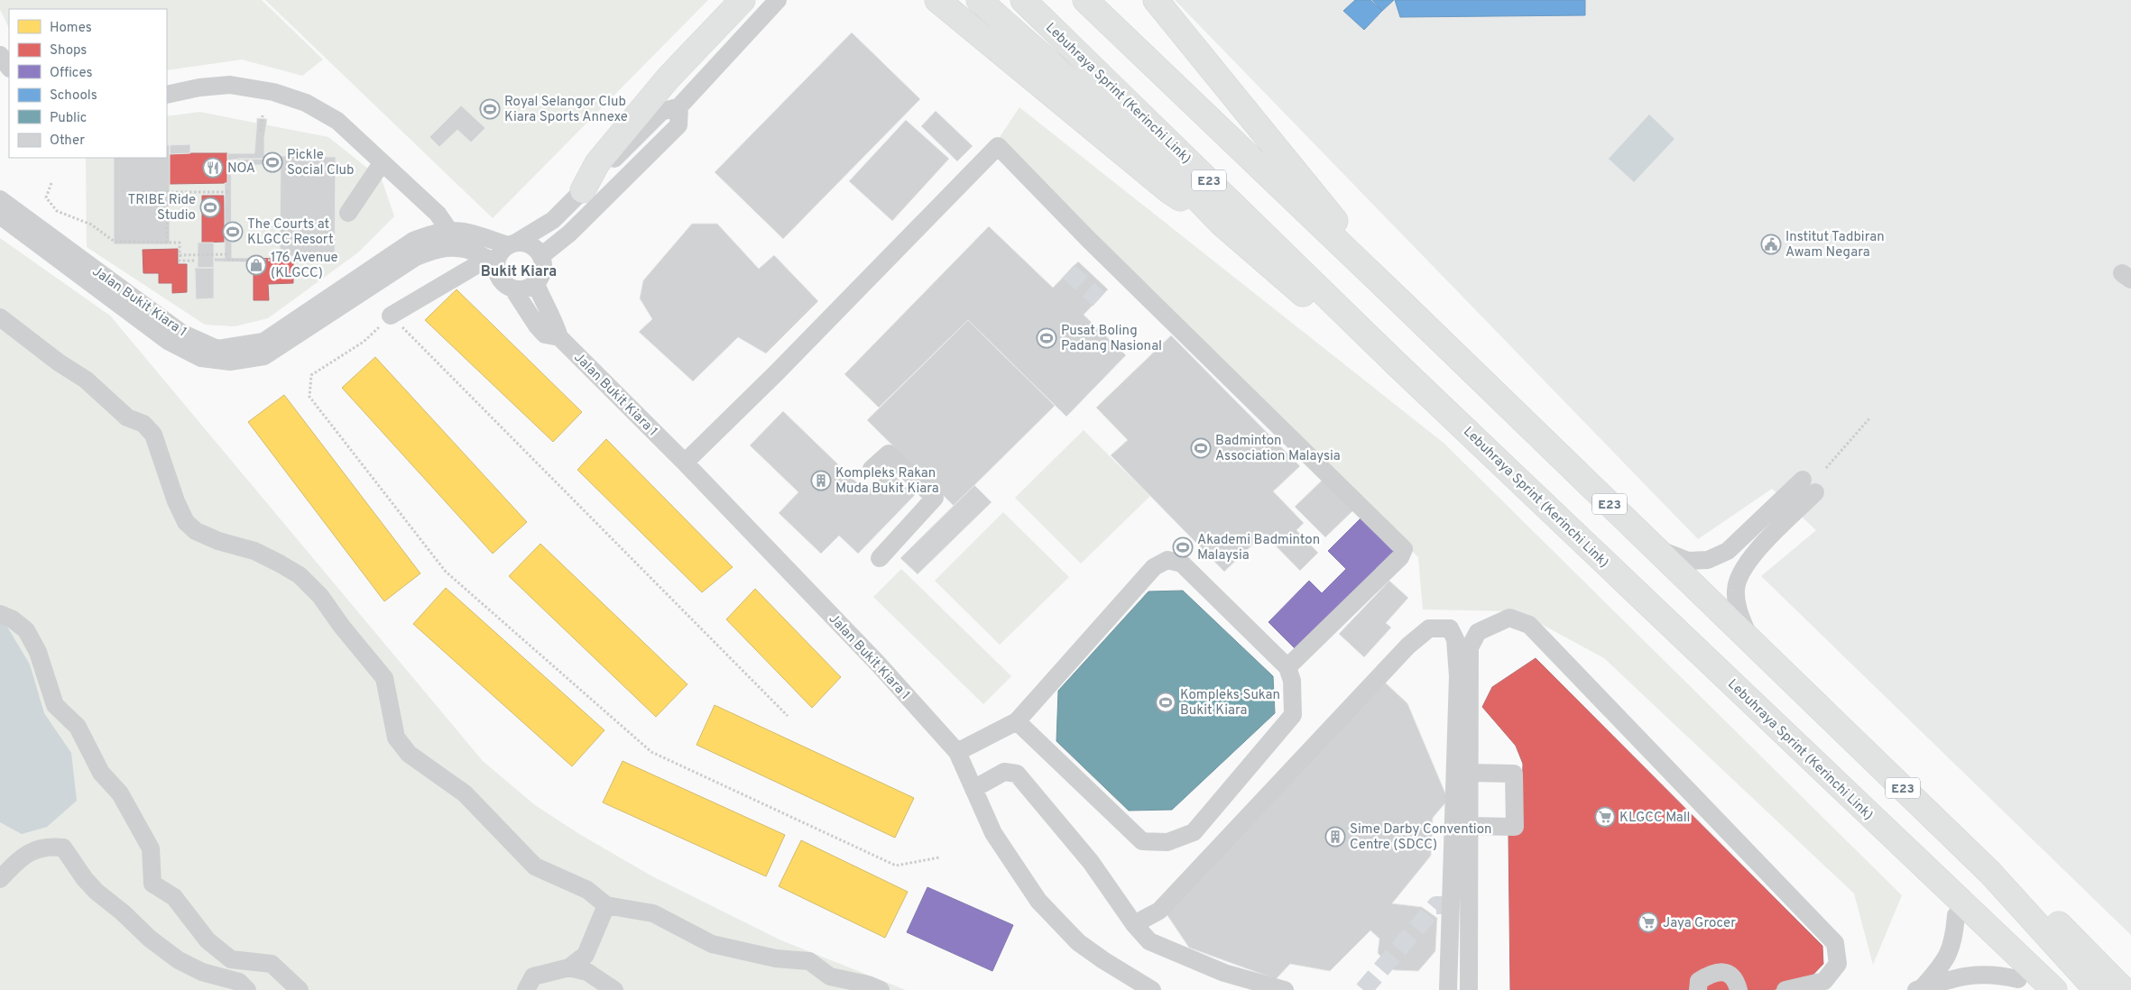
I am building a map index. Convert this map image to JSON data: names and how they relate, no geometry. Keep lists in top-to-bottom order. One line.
{"streets":{"highway":["Lebuhraya Sprint (Kerinchi Link)","E23"],"street":["Jalan Bukit Kiara 1"]},"districts":["Bukit Kiara"],"places":{"sports":["Royal Selangor Club Kiara Sports Annexe","Pickle Social Club","TRIBE Ride Studio","The Courts at KLGCC Resort","Pusat Boling Padang Nasional","Badminton Association Malaysia","Akademi Badminton Malaysia","Kompleks Sukan Bukit Kiara"],"restaurant":["NOA"],"public building":["Institut Tadbiran Awam Negara"],"shop":["176 Avenue (KLGCC)"],"building":["Kompleks Rakan Muda Bukit Kiara","Sime Darby Convention Centre (SDCC)"],"supermarket":["KLGCC Mall","Jaya Grocer"]},"legend":["Homes","Shops","Offices","Schools","Public","Other"]}
